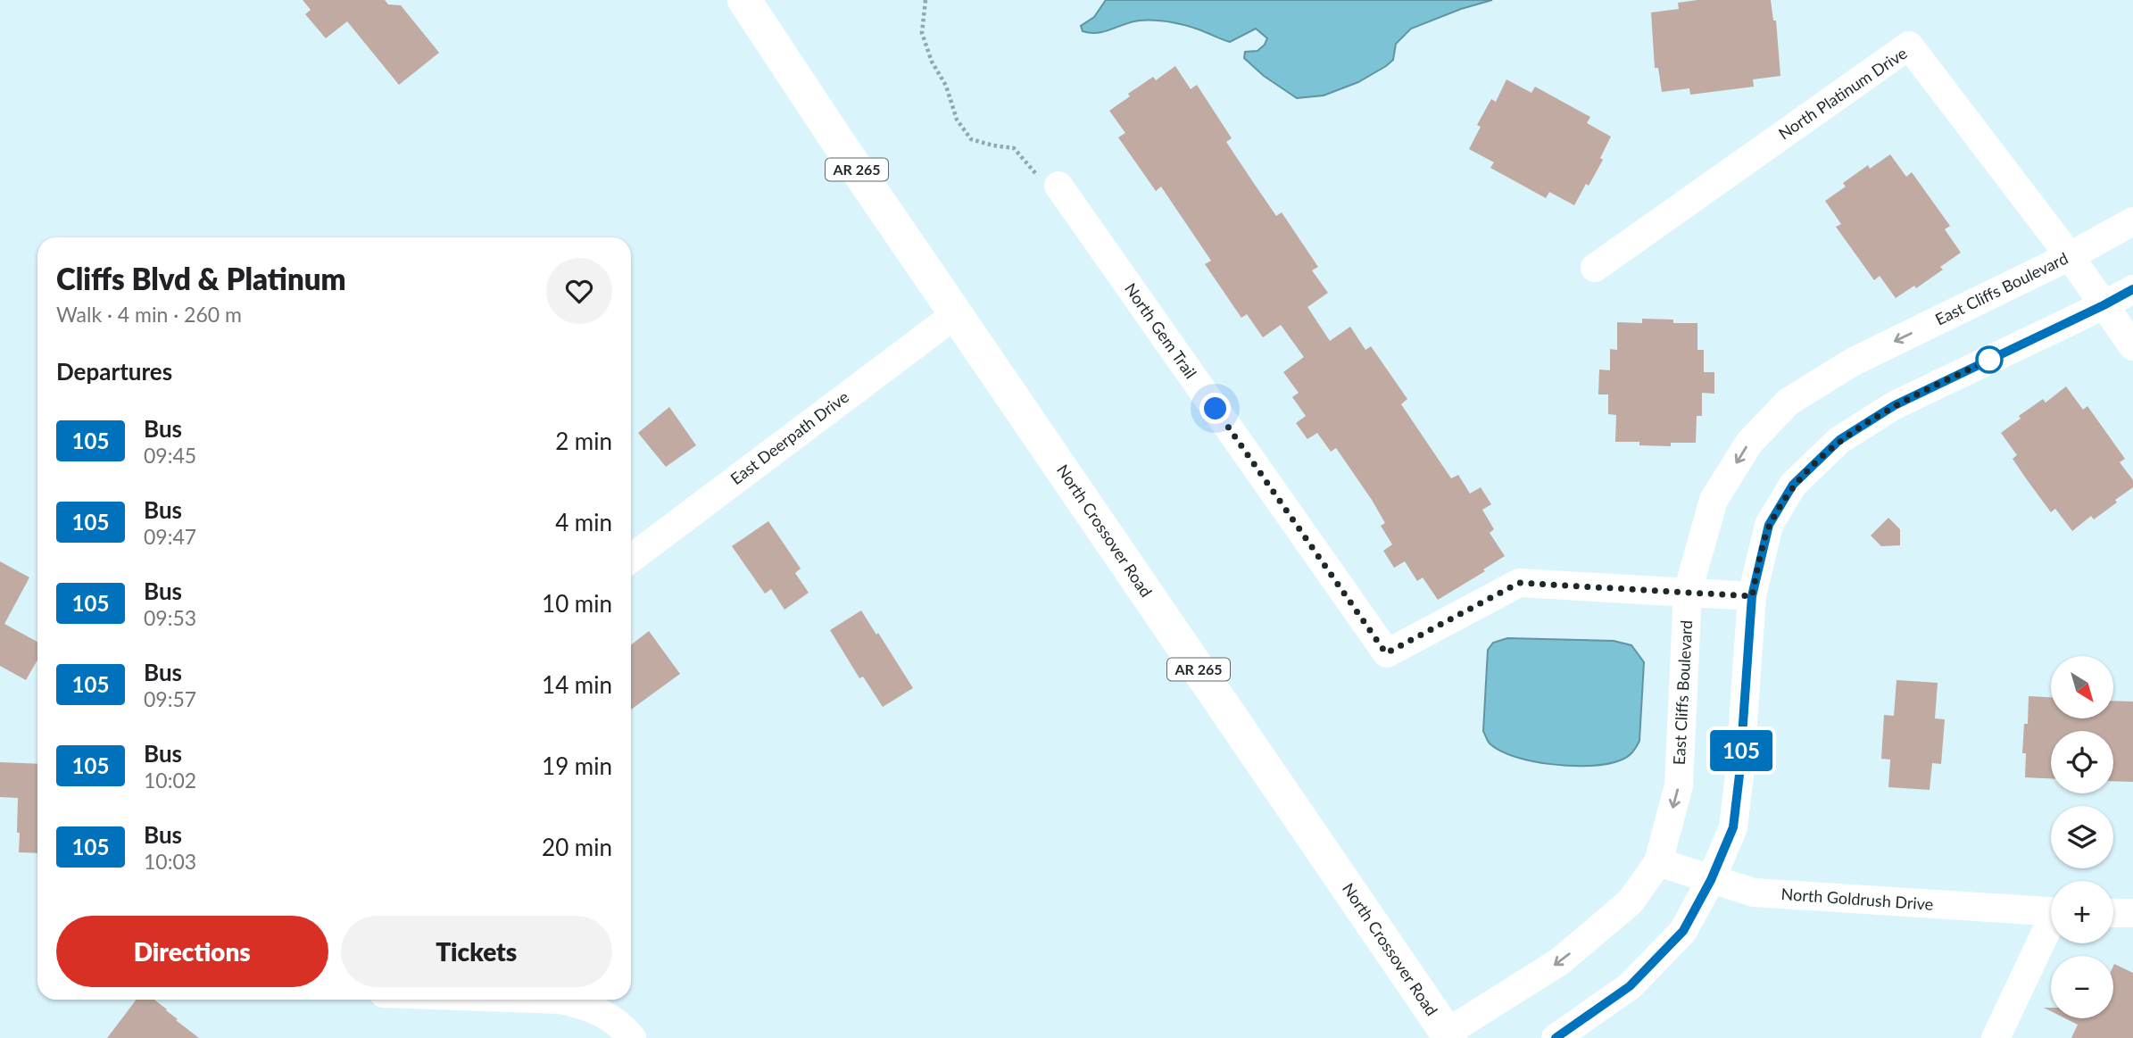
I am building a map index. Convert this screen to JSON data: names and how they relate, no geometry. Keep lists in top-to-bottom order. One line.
{"streets":{"main road":["AR 265","North Crossover Road"],"street":["North Platinum Drive","East Cliffs Boulevard","North Gem Trail","East Deerpath Drive","North Goldrush Drive"]},"crossings":[["North Platinum Drive","East Cliffs Boulevard"],["East Cliffs Boulevard","North Gem Trail"],["East Cliffs Boulevard","North Crossover Road"],["East Cliffs Boulevard","North Goldrush Drive"],["East Deerpath Drive","North Crossover Road"]],"lines":["bus line 105"],"north":"bottom right","page":{"on_map":"105","heading":[["Cliffs Blvd & Platinum","Walk · 4 min · 260 m"],"Departures"],"list":[{"mark":"105","name":"Bus","note":"09:45","value":"2 min"},{"mark":"105","name":"Bus","note":"09:47","value":"4 min"},{"mark":"105","name":"Bus","note":"09:53","value":"10 min"},{"mark":"105","name":"Bus","note":"09:57","value":"14 min"},{"mark":"105","name":"Bus","note":"10:02","value":"19 min"},{"mark":"105","name":"Bus","note":"10:03","value":"20 min"}],"map_buttons":["+","−"],"buttons":["Directions","Tickets"]}}
